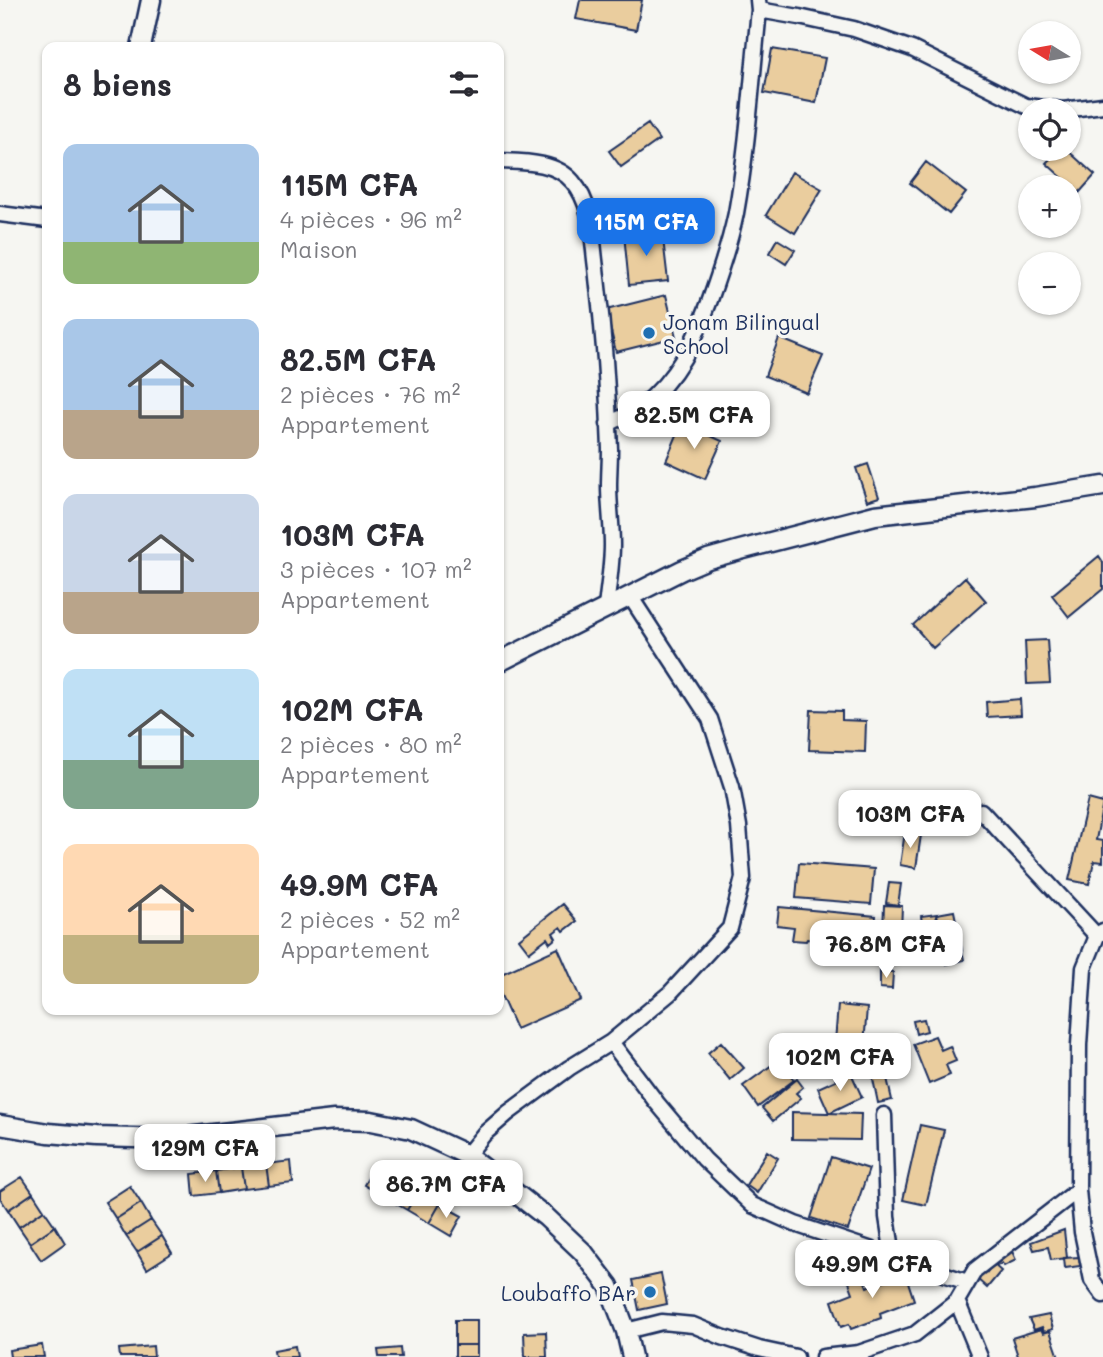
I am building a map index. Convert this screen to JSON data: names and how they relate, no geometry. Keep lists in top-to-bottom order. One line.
{"places":["Jonam Bilingual School","Loubaffo BAr"],"north":"left","page":{"map_buttons":["+","−"],"heading":"8 biens","list":[{"name":"115M CFA","note":"4 pièces · 96 m² · Maison"},{"name":"82.5M CFA","note":"2 pièces · 76 m² · Appartement"},{"name":"103M CFA","note":"3 pièces · 107 m² · Appartement"},{"name":"102M CFA","note":"2 pièces · 80 m² · Appartement"},{"name":"49.9M CFA","note":"2 pièces · 52 m² · Appartement"}],"price":["115M CFA","82.5M CFA","103M CFA","76.8M CFA","102M CFA","129M CFA","86.7M CFA","49.9M CFA"]}}
